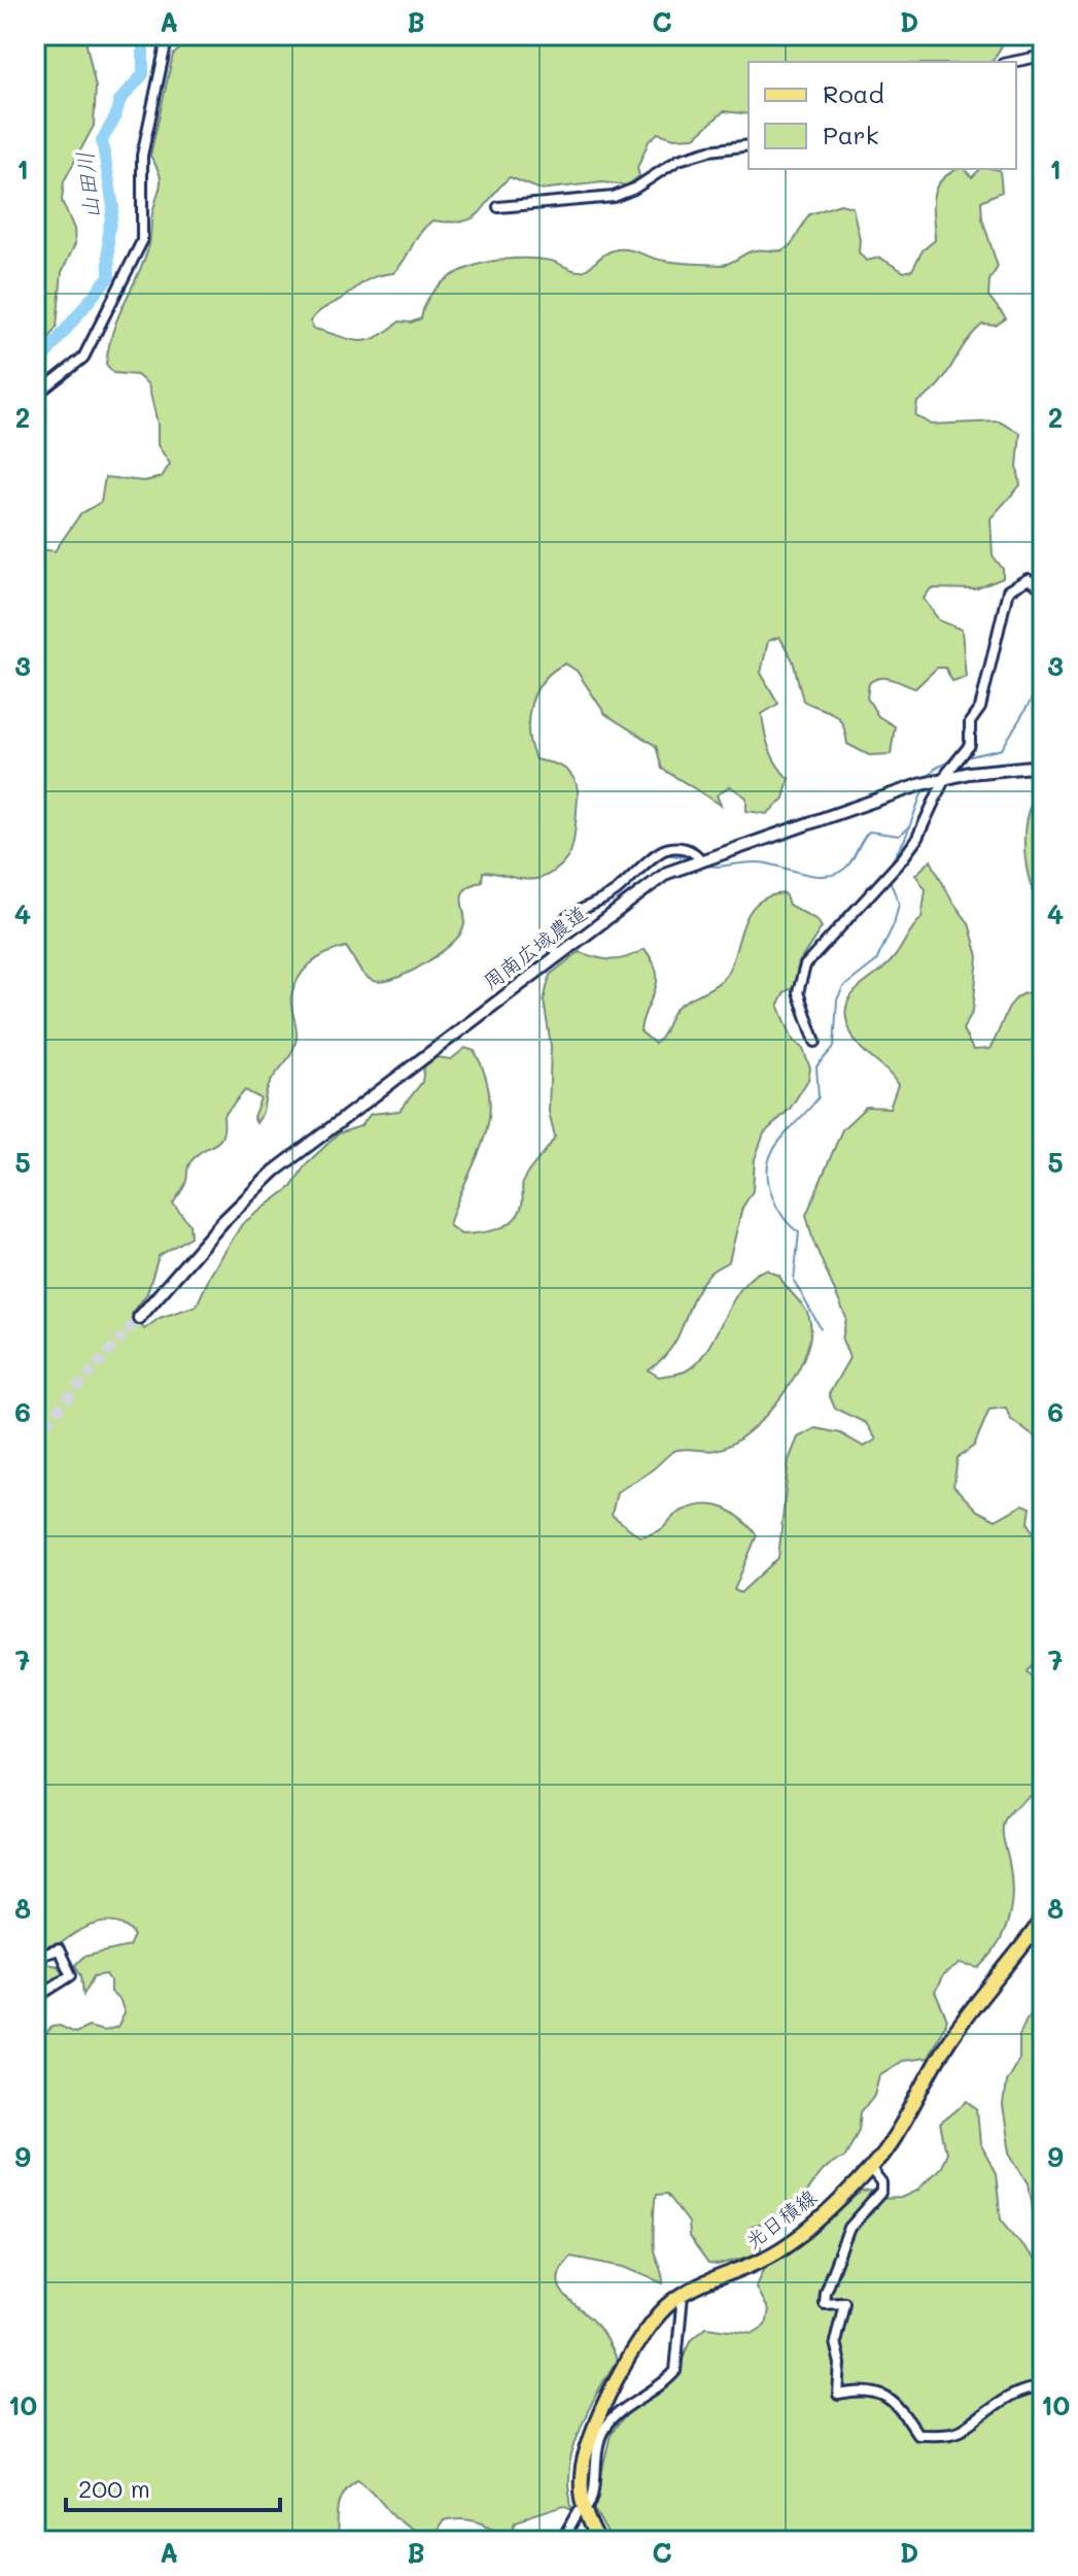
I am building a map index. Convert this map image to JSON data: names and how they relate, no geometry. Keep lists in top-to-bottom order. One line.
{"streets":{"main road":["光日積線"],"street":["周南広域農道"]},"water":["山田川"],"legend":["Road","Park"],"scale_bar":"200 m","grid":{"columns":["A","B","C","D"],"rows":["1","2","3","4","5","6","7","8","9","10"]}}
